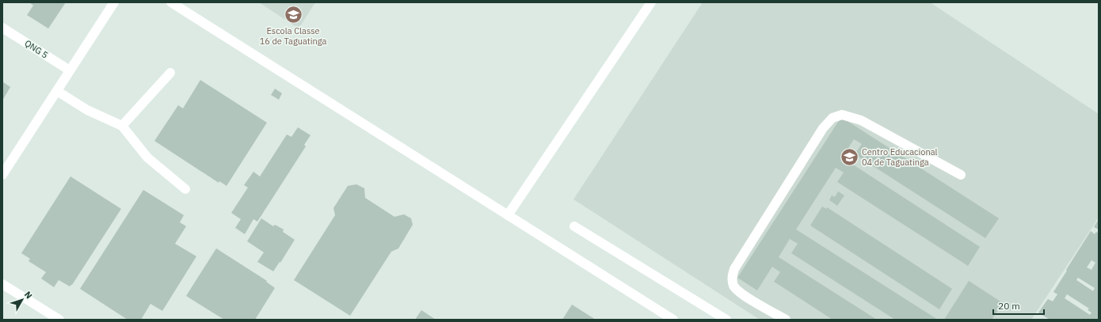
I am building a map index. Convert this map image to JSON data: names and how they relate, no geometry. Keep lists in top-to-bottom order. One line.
{"streets":{"street":["QNG 5"]},"places":{"school or university":["Escola Classe 16 de Taguatinga","Centro Educacional 04 de Taguatinga"]},"scale_bar":"20 m","north":"top right"}
